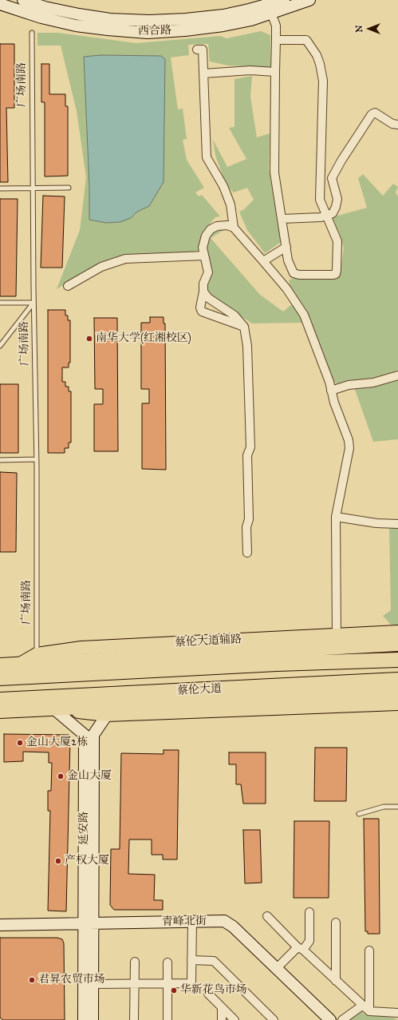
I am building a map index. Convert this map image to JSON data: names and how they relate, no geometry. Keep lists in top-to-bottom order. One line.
{"streets":{"highway":["蔡伦大道"],"main road":["西合路","蔡伦大道辅路","延安路","青峰北街"],"lane":["广场南路"]},"crossings":[["广场南路","蔡伦大道辅路"],["延安路","青峰北街"]],"places":["南华大学(红湘校区)","金山大厦2栋","金山大厦","产权大厦","君昇农贸市场","华新花鸟市场"],"north":"left"}
